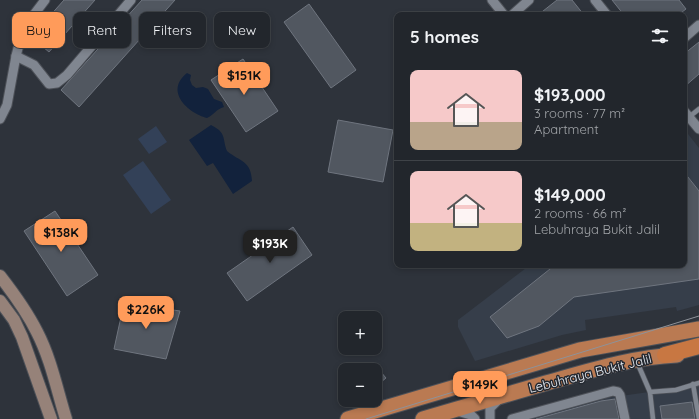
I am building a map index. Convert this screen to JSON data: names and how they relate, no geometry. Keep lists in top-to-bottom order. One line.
{"streets":{"highway":["Lebuhraya Bukit Jalil"]},"page":{"chip":["Buy","Rent","Filters","New"],"heading":"5 homes","list":[{"name":"$193,000","note":"3 rooms · 77 m² · Apartment"},{"name":"$149,000","note":"2 rooms · 66 m² · Lebuhraya Bukit Jalil"}],"price":["$151K","$138K","$193K","$226K","$149K"],"map_buttons":["+","−"]}}
